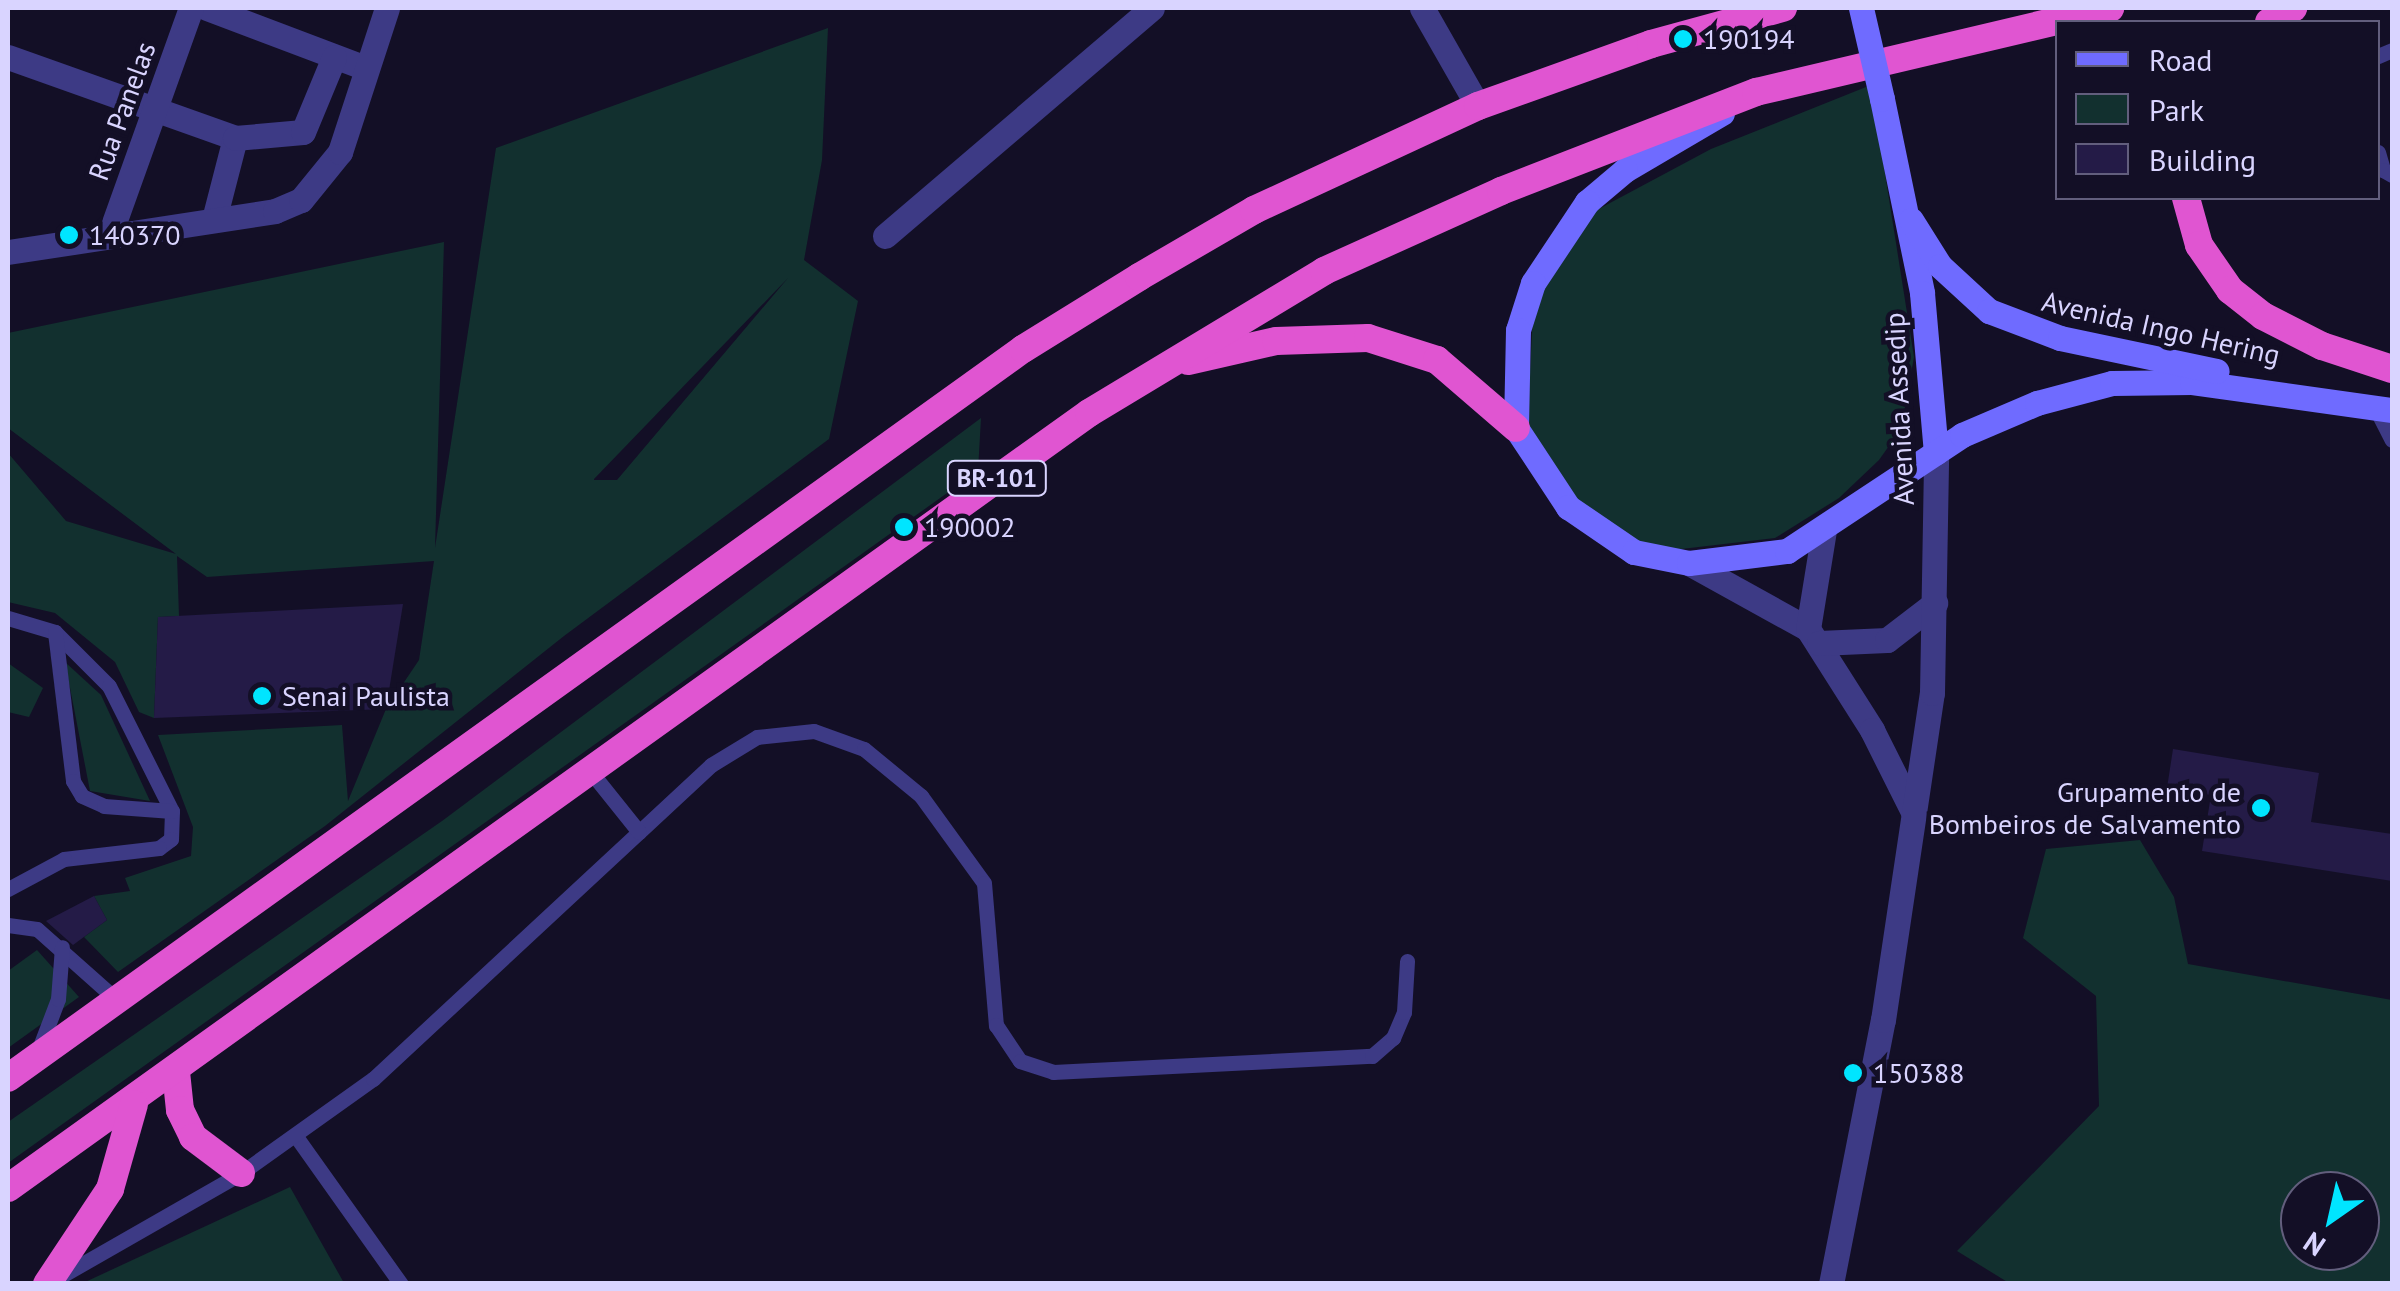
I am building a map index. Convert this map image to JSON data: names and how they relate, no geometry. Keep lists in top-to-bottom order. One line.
{"streets":{"highway":["BR-101"],"main road":["Avenida Ingo Hering","Avenida Assedip"],"street":["Rua Panelas"]},"crossings":[["Avenida Ingo Hering","Avenida Assedip"]],"places":["190194","140370","190002","Senai Paulista","Grupamento de Bombeiros de Salvamento","150388"],"legend":["Road","Park","Building"],"north":"bottom left"}
